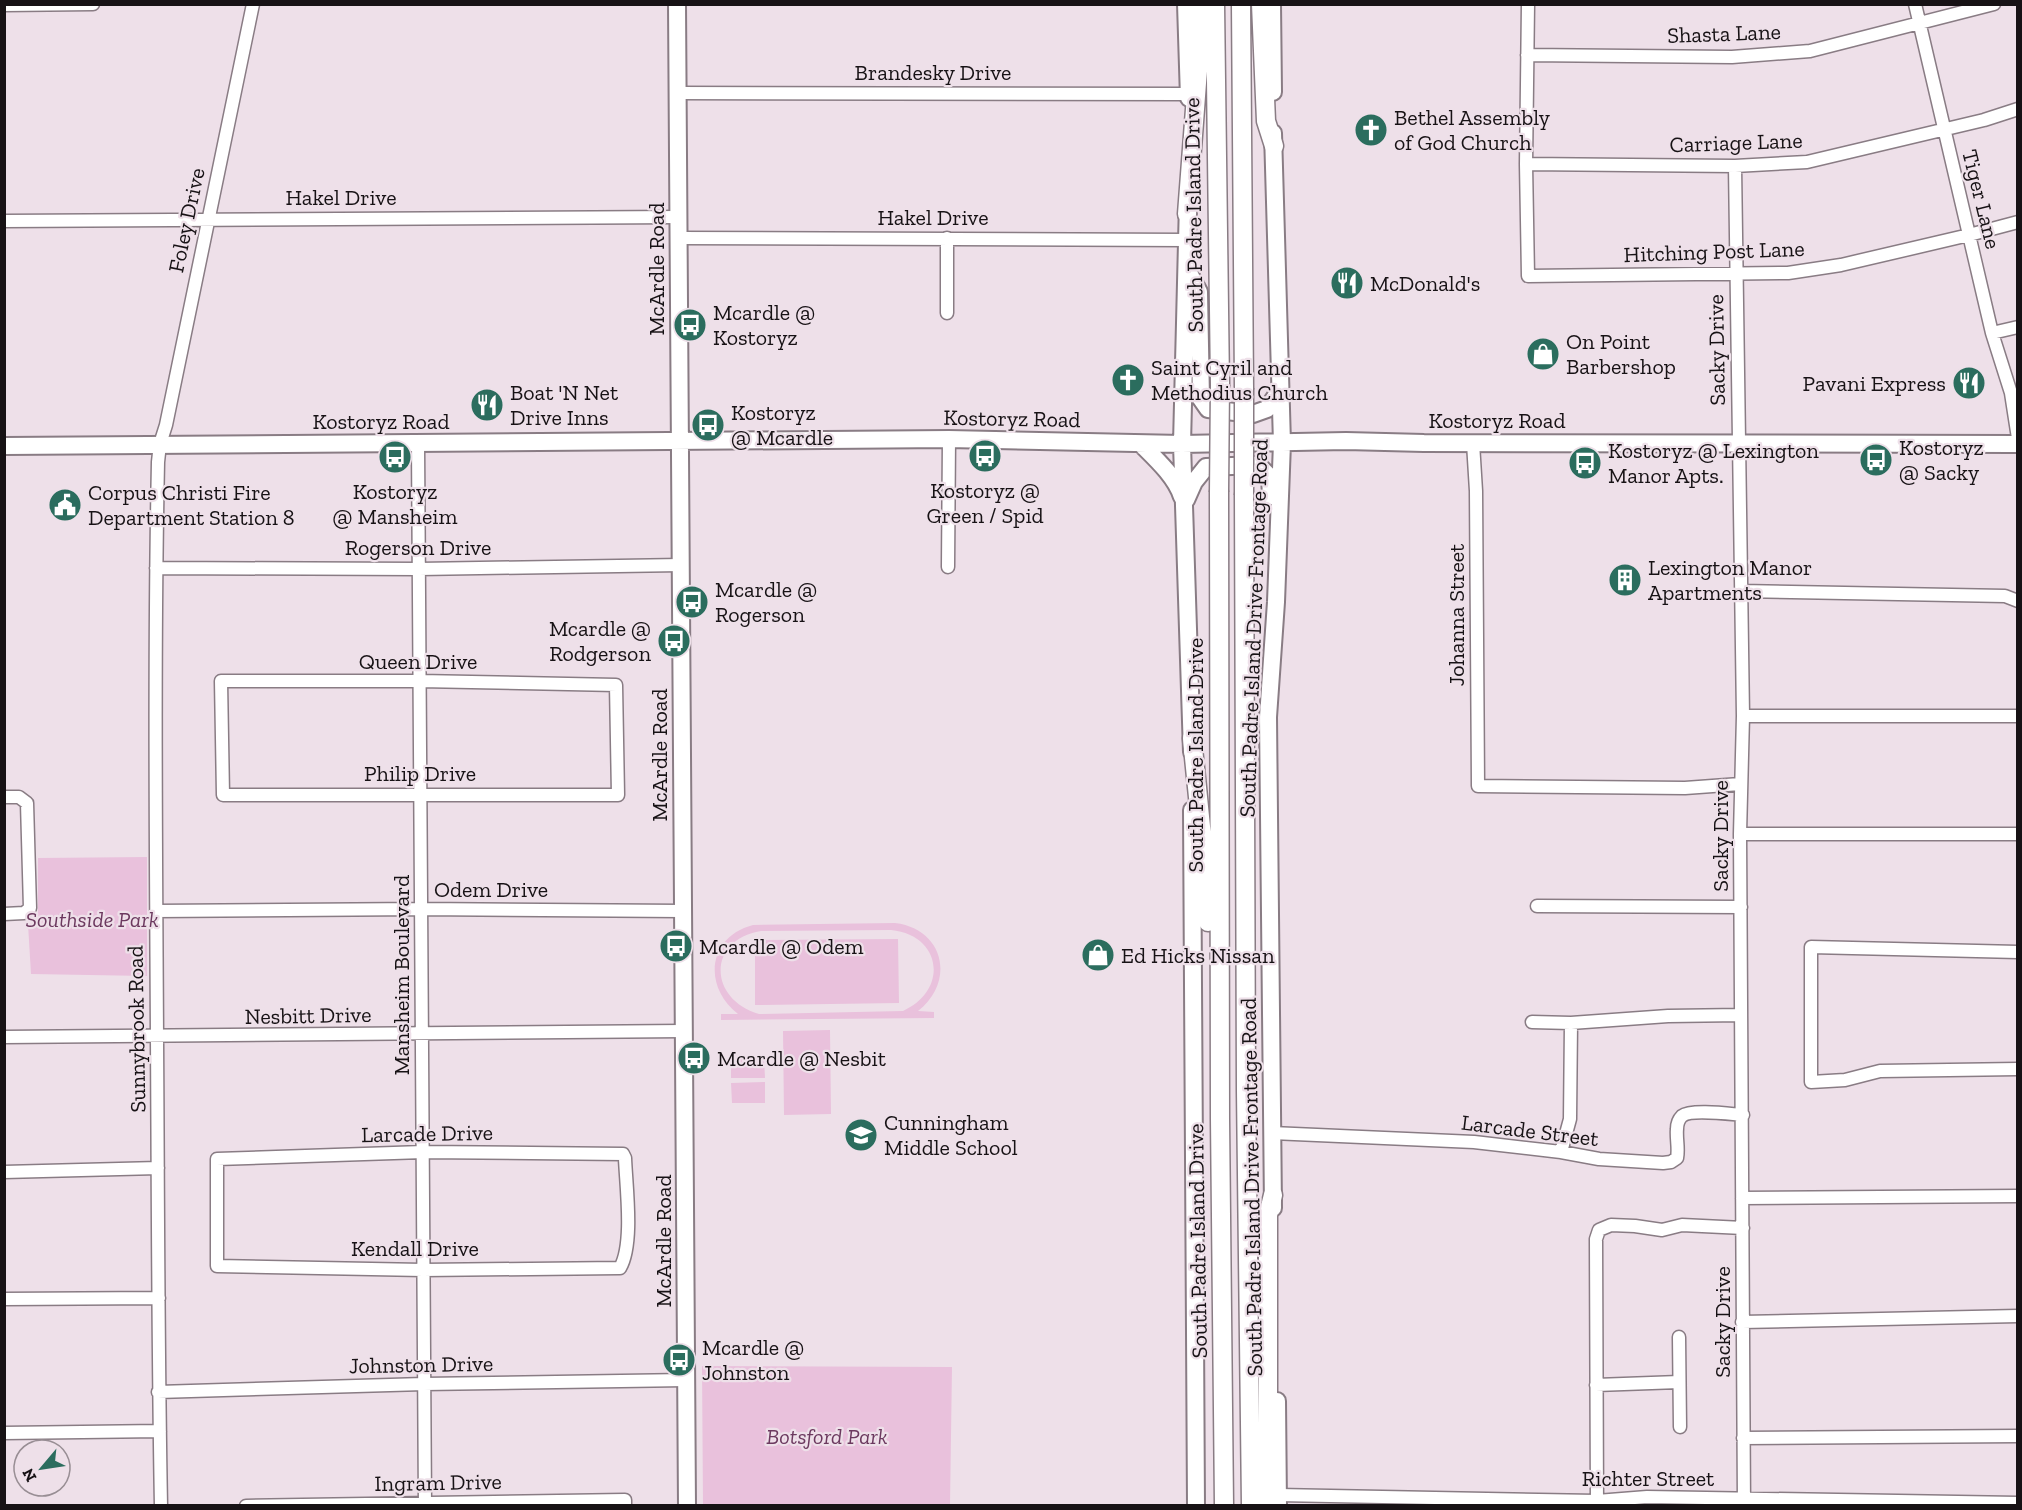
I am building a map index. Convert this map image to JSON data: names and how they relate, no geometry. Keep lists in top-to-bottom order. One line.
{"streets":{"highway":["South Padre Island Drive"],"main road":["McArdle Road","Kostoryz Road","South Padre Island Drive Frontage Road"],"street":["Shasta Lane","Brandesky Drive","Carriage Lane","Hakel Drive","Tiger Lane","Foley Drive","Hitching Post Lane","Sacky Drive","Rogerson Drive","Johanna Street","Queen Drive","Philip Drive","Odem Drive","Mansheim Boulevard","Nesbitt Drive","Sunnybrook Road","Larcade Street","Larcade Drive","Kendall Drive","Johnston Drive","Richter Street","Ingram Drive"]},"crossings":[["Shasta Lane","Tiger Lane"],["Brandesky Drive","McArdle Road"],["Carriage Lane","Tiger Lane"],["Carriage Lane","Hitching Post Lane"],["Carriage Lane","Sacky Drive"],["Hakel Drive","Foley Drive"],["Hakel Drive","McArdle Road"],["Tiger Lane","Hitching Post Lane"],["Foley Drive","Kostoryz Road"],["Foley Drive","Sunnybrook Road"],["Hitching Post Lane","Sacky Drive"],["McArdle Road","Kostoryz Road"],["McArdle Road","Rogerson Drive"],["McArdle Road","Odem Drive"],["McArdle Road","Nesbitt Drive"],["McArdle Road","Johnston Drive"],["Sacky Drive","Kostoryz Road"],["Sacky Drive","Johanna Street"],["Sacky Drive","Larcade Street"],["Sacky Drive","Richter Street"],["Kostoryz Road","Johanna Street"],["Kostoryz Road","South Padre Island Drive Frontage Road"],["Kostoryz Road","Mansheim Boulevard"],["Kostoryz Road","Sunnybrook Road"],["Rogerson Drive","Mansheim Boulevard"],["Rogerson Drive","Sunnybrook Road"],["South Padre Island Drive Frontage Road","Larcade Street"],["Queen Drive","Philip Drive"],["Queen Drive","Mansheim Boulevard"],["Philip Drive","Mansheim Boulevard"],["Odem Drive","Mansheim Boulevard"],["Odem Drive","Sunnybrook Road"],["Mansheim Boulevard","Nesbitt Drive"],["Mansheim Boulevard","Larcade Drive"],["Mansheim Boulevard","Kendall Drive"],["Mansheim Boulevard","Johnston Drive"],["Mansheim Boulevard","Ingram Drive"],["Nesbitt Drive","Sunnybrook Road"],["Sunnybrook Road","Johnston Drive"],["Larcade Drive","Kendall Drive"]],"parks":["Southside Park","Botsford Park"],"places":{"church":["Bethel Assembly of God Church","Saint Cyril and Methodius Church"],"restaurant":["McDonald's","Pavani Express","Boat 'N Net Drive Inns"],"bus stop":["Mcardle @ Kostoryz","Kostoryz @ Mcardle","Kostoryz @ Green / Spid","Kostoryz @ Mansheim","Kostoryz @ Sacky","Kostoryz @ Lexington Manor Apts.","Mcardle @ Rogerson","Mcardle @ Rodgerson","Mcardle @ Odem","Mcardle @ Nesbit","Mcardle @ Johnston"],"shop":["On Point Barbershop","Ed Hicks Nissan"],"public building":["Corpus Christi Fire Department Station 8"],"building":["Lexington Manor Apartments"],"school or university":["Cunningham Middle School"]},"north":"bottom left"}
